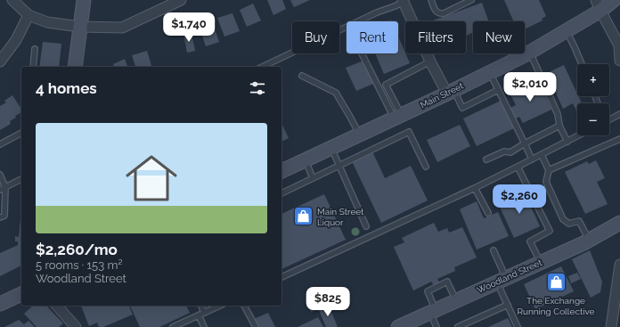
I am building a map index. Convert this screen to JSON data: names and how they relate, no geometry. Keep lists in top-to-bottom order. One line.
{"streets":{"main road":["Main Street","Woodland Street"]},"places":{"shop":["Main Street Liquor","The Exchange Running Collective"]},"page":{"price":["$1,740","$2,010","$2,260","$825"],"chip":["Buy","Rent","Filters","New"],"map_buttons":["+","−"],"heading":"4 homes","list":[{"name":"$2,260/mo","note":"5 rooms · 153 m² · Woodland Street"}]}}
